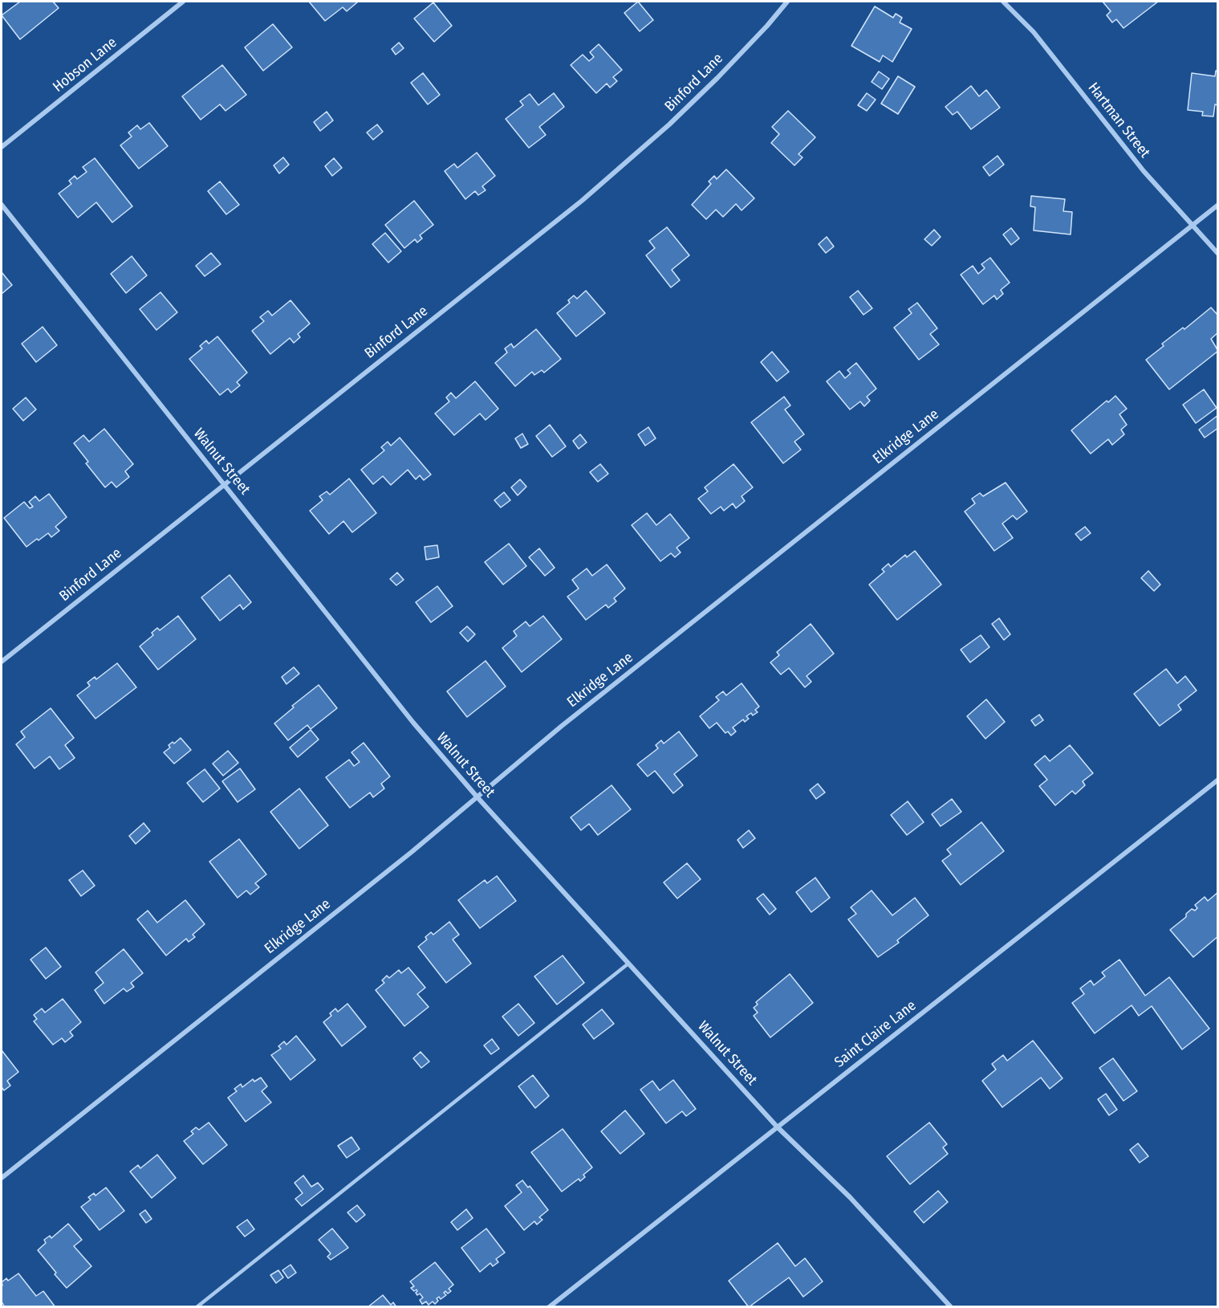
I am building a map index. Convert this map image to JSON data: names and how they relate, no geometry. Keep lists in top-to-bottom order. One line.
{"streets":{"street":["Hobson Lane","Binford Lane","Hartman Street","Elkridge Lane","Walnut Street","Saint Claire Lane"]},"crossings":[["Binford Lane","Walnut Street"],["Hartman Street","Elkridge Lane"],["Elkridge Lane","Walnut Street"],["Walnut Street","Saint Claire Lane"]]}
